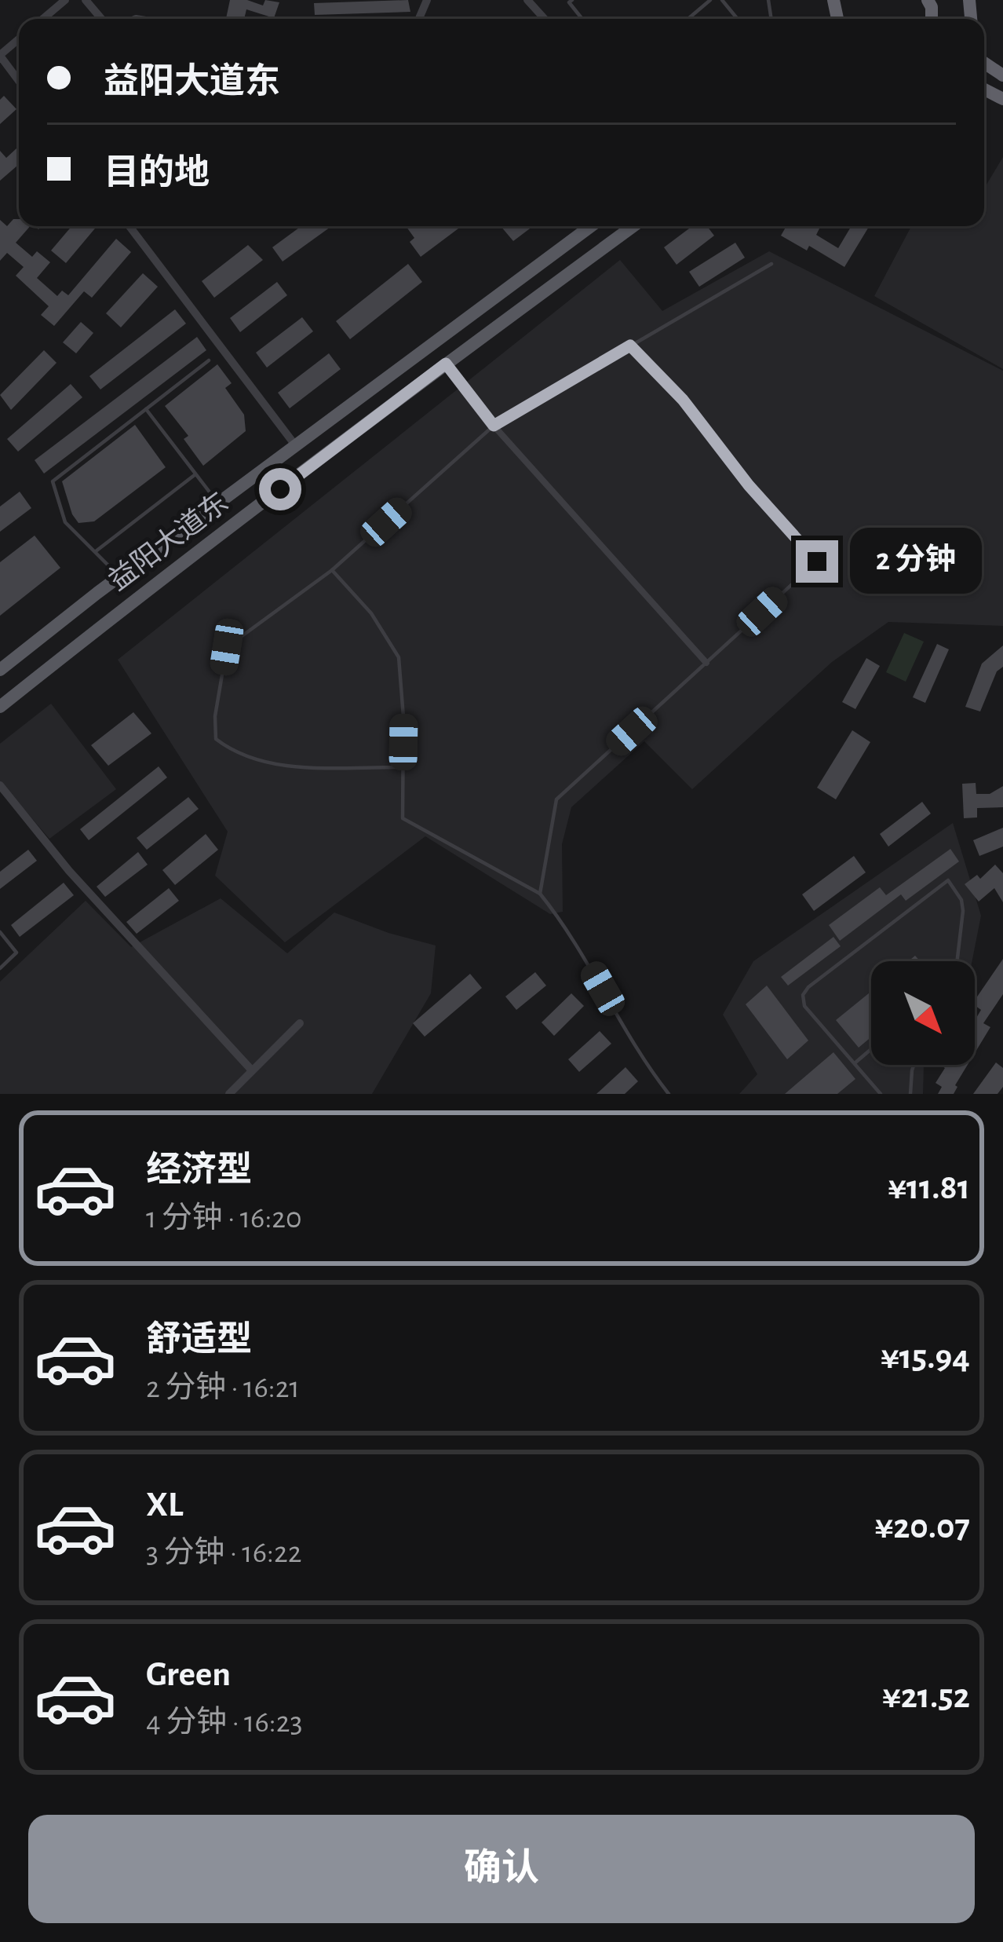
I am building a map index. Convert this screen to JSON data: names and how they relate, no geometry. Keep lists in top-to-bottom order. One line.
{"streets":{"main road":["益阳大道东"]},"north":"bottom right","page":{"banner":["益阳大道东","目的地"],"bubble":"2 分钟","list":[{"name":"经济型","note":"1 分钟 · 16:20","value":"¥11.81"},{"name":"舒适型","note":"2 分钟 · 16:21","value":"¥15.94"},{"name":"XL","note":"3 分钟 · 16:22","value":"¥20.07"},{"name":"Green","note":"4 分钟 · 16:23","value":"¥21.52"}],"buttons":"确认"}}
